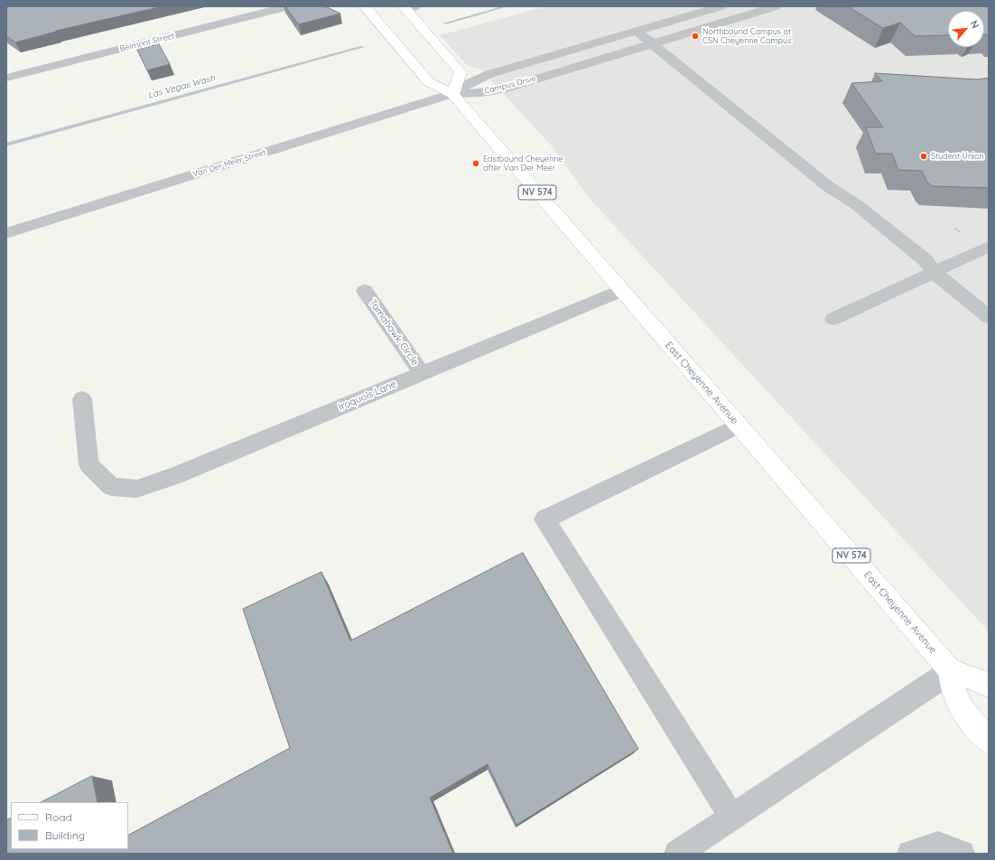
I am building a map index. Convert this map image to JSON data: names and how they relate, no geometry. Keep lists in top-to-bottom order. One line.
{"streets":{"main road":["NV 574","East Cheyenne Avenue"],"street":["Belmont Street","Campus Drive","Van Der Meer Street","Tomahawk Circle","Iroquois Lane"]},"crossings":[["Campus Drive","Van Der Meer Street"],["Campus Drive","East Cheyenne Avenue"],["Van Der Meer Street","East Cheyenne Avenue"],["Tomahawk Circle","Iroquois Lane"],["East Cheyenne Avenue","Iroquois Lane"]],"water":["Las Vegas Wash"],"places":["Northbound Campus at CSN Cheyenne Campus","Student Union","Eastbound Cheyenne after Van Der Meer"],"legend":["Road","Building"],"north":"top right"}
